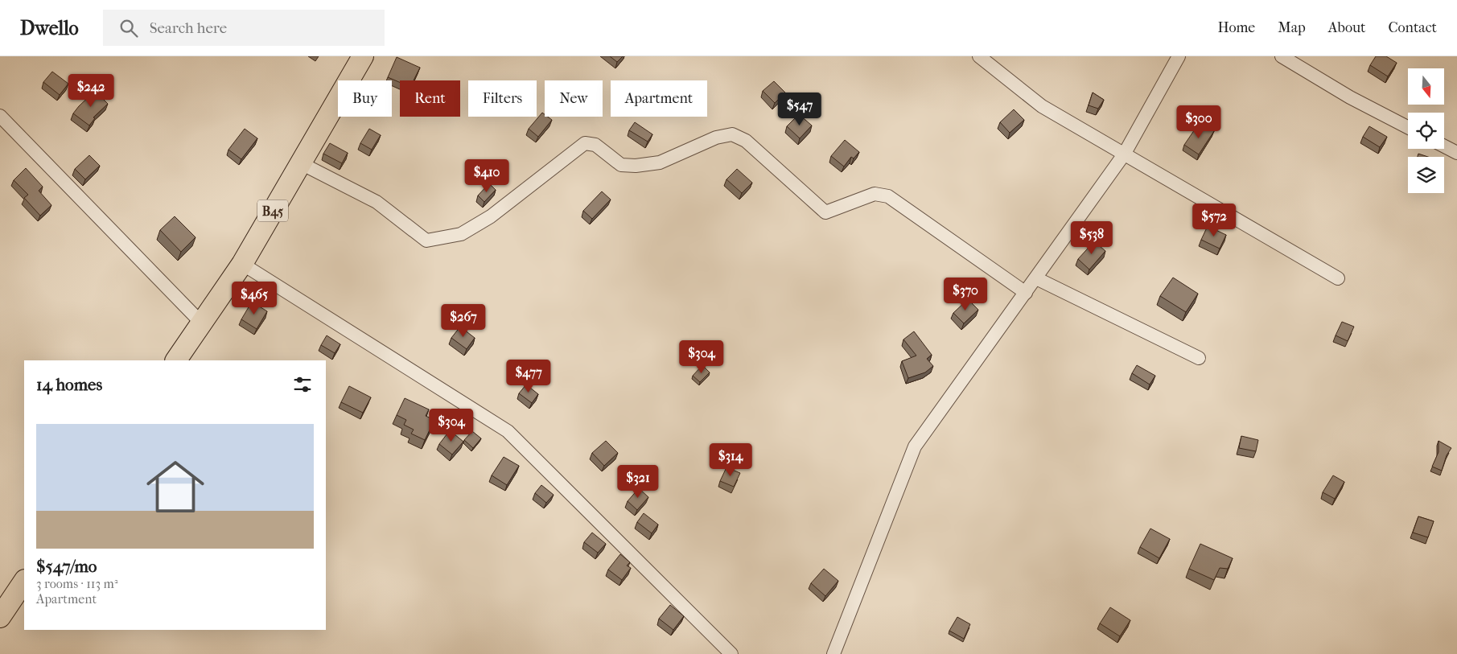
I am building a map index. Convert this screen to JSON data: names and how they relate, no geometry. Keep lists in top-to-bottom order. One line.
{"streets":{"main road":["B45"]},"north":"bottom","page":{"header":"Dwello","search":"Search here","nav":["Home","Map","About","Contact"],"price":["$242","$547","$300","$410","$572","$538","$370","$465","$267","$304","$477","$304","$314","$321"],"chip":["Buy","Rent","Filters","New","Apartment"],"heading":"14 homes","list":[{"name":"$547/mo","note":"3 rooms · 113 m² · Apartment"}]}}
